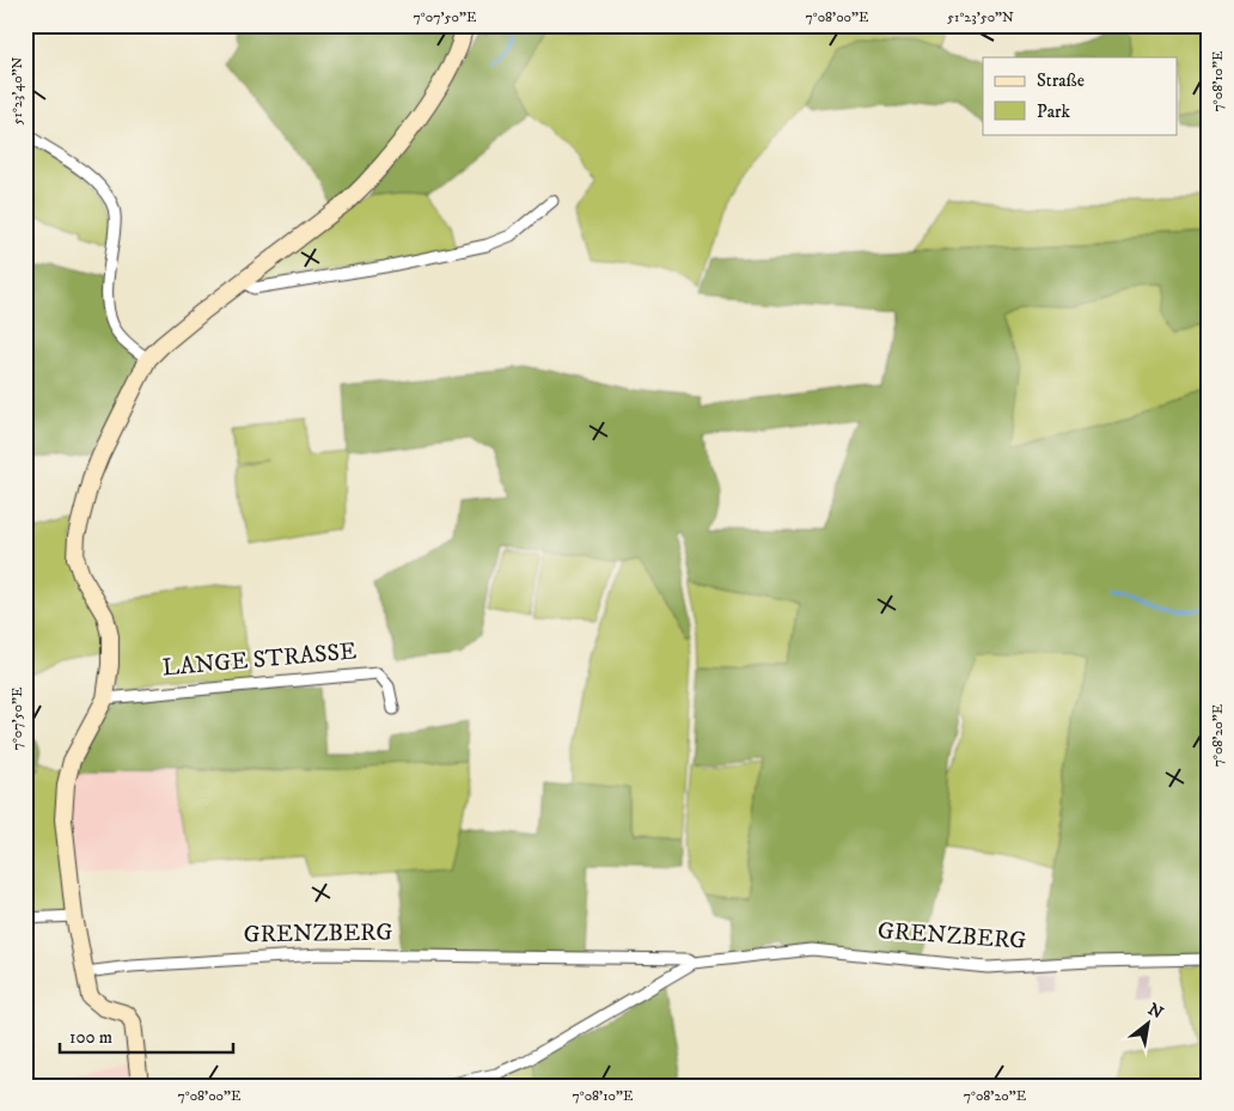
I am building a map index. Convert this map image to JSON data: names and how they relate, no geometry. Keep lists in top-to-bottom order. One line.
{"streets":{"street":["LANGE STRASSE","GRENZBERG"]},"legend":["Straße","Park"],"scale_bar":"100 m","north":"top right","coordinates":["7°07'50\"E","7°08'00\"E","51°23'50\"N","7°08'10\"E","51°23'40\"N","7°08'20\"E"]}
